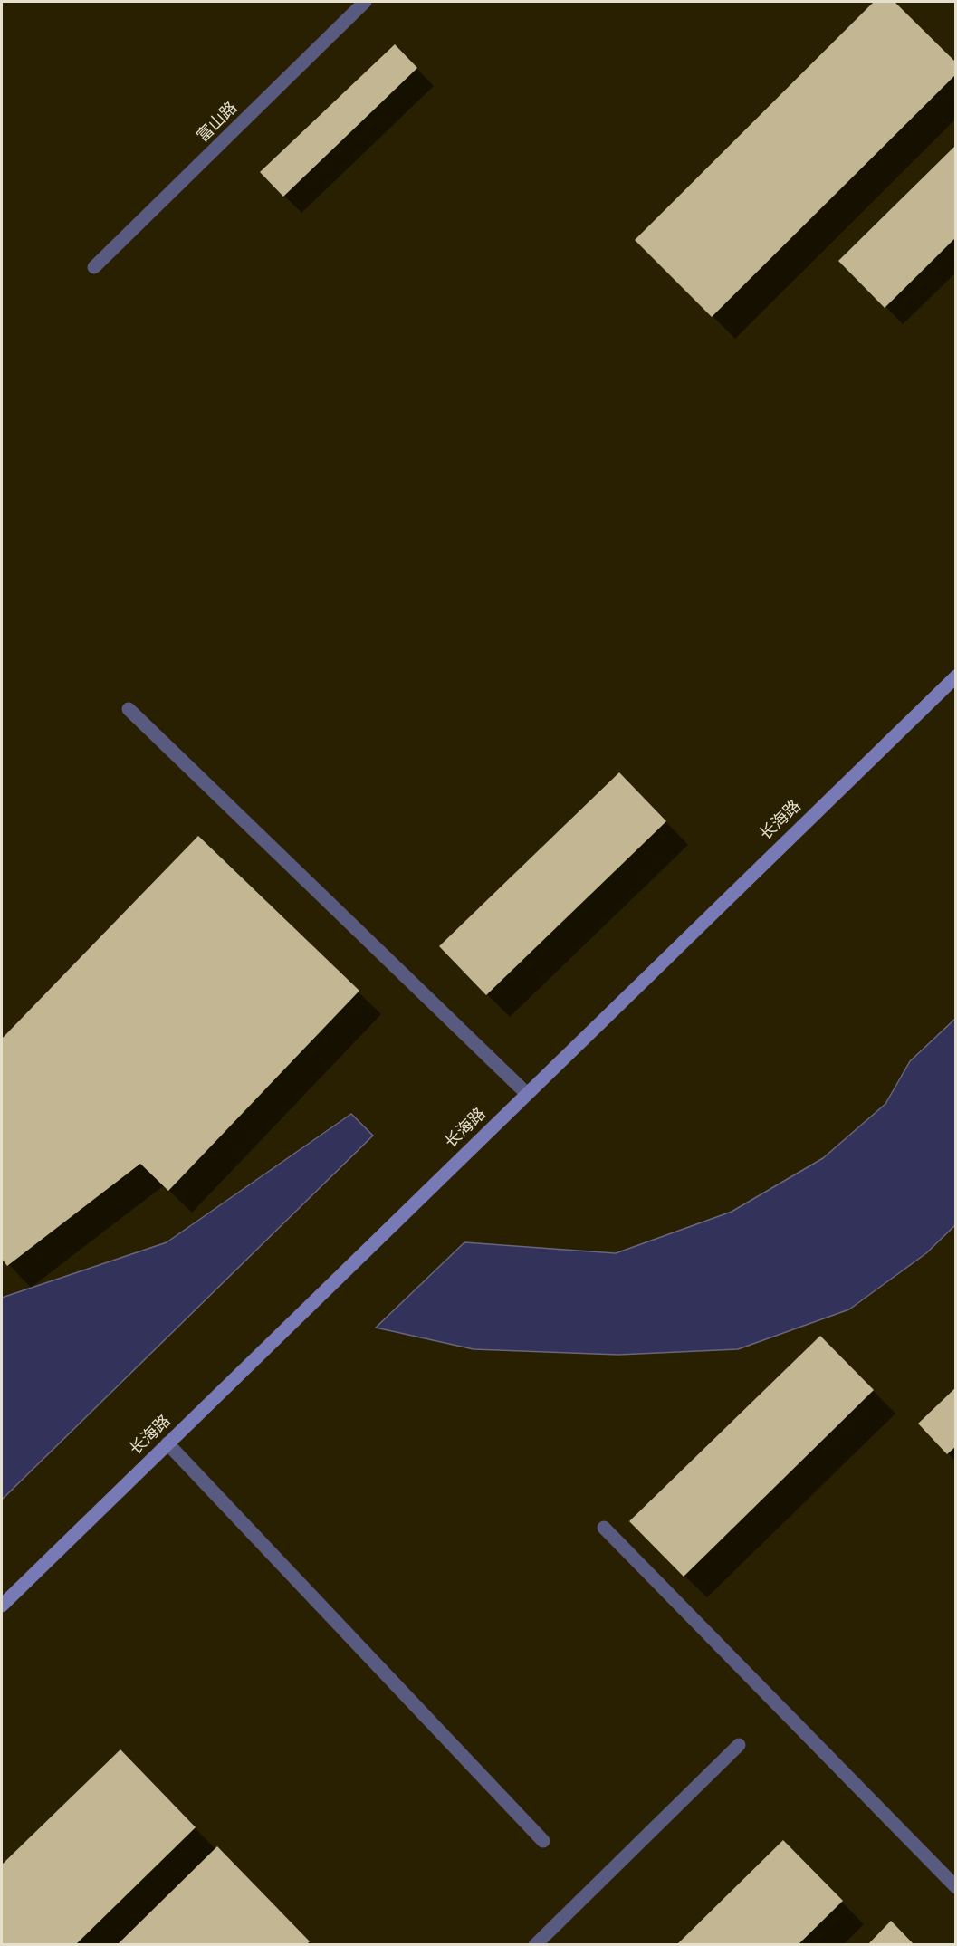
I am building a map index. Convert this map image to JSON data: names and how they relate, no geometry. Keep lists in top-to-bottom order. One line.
{"streets":{"street":["富山路","长海路"]}}
